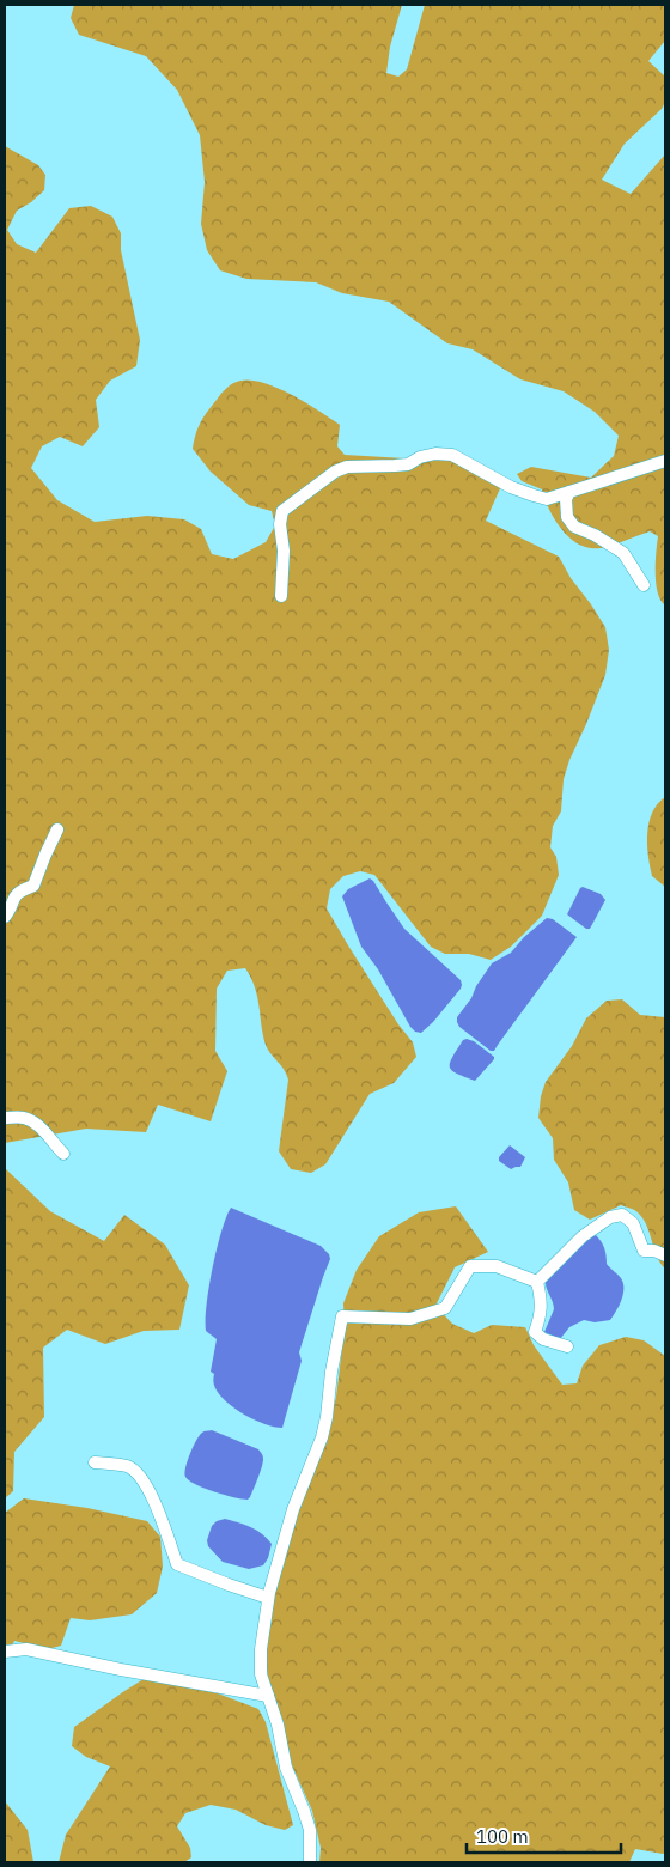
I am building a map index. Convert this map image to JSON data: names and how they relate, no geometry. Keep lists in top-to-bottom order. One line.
{"scale_bar":"100 m"}
